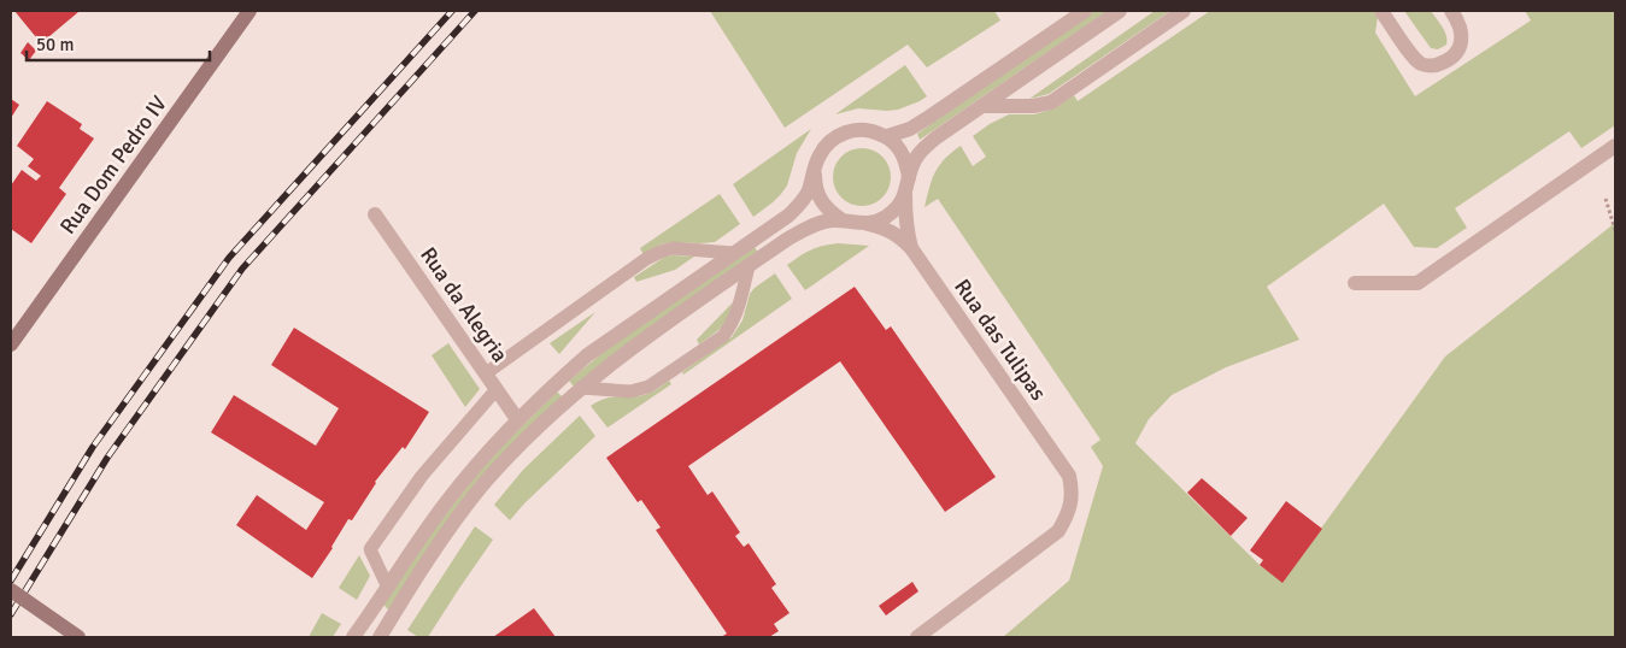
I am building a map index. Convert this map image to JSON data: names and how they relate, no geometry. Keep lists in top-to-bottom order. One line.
{"streets":{"street":["Rua Dom Pedro IV","Rua da Alegria","Rua das Tulipas"]},"scale_bar":"50 m"}
